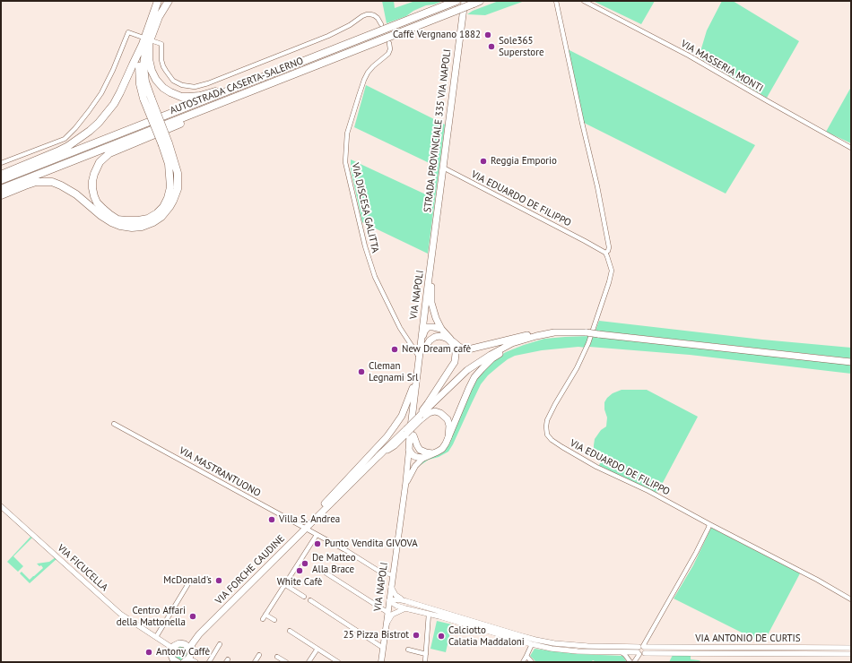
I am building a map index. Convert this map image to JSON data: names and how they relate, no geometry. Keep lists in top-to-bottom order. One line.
{"streets":{"highway":["AUTOSTRADA CASERTA-SALERNO"],"main road":["STRADA PROVINCIALE 335 VIA NAPOLI","VIA NAPOLI","VIA FORCHE CAUDINE"],"street":["VIA MASSERIA MONTI","VIA EDUARDO DE FILIPPO","VIA DISCESA GALITTA","VIA MASTRANTUONO","VIA FICUCELLA","VIA ANTONIO DE CURTIS"]},"crossings":[["STRADA PROVINCIALE 335 VIA NAPOLI","VIA EDUARDO DE FILIPPO"],["STRADA PROVINCIALE 335 VIA NAPOLI","VIA NAPOLI"],["VIA DISCESA GALITTA","VIA NAPOLI"],["VIA NAPOLI","VIA MASTRANTUONO"],["VIA NAPOLI","VIA ANTONIO DE CURTIS"],["VIA MASTRANTUONO","VIA FORCHE CAUDINE"],["VIA FICUCELLA","VIA FORCHE CAUDINE"]],"places":["Caffè Vergnano 1882","Sole365 Superstore","Reggia Emporio","New Dream cafè","Cleman Legnami Srl","Villa S. Andrea","Punto Vendita GIVOVA","De Matteo Alla Brace","White Cafè","McDonald's","Centro Affari della Mattonella","25 Pizza Bistrot","Calciotto Calatia Maddaloni","Antony Caffè"]}
